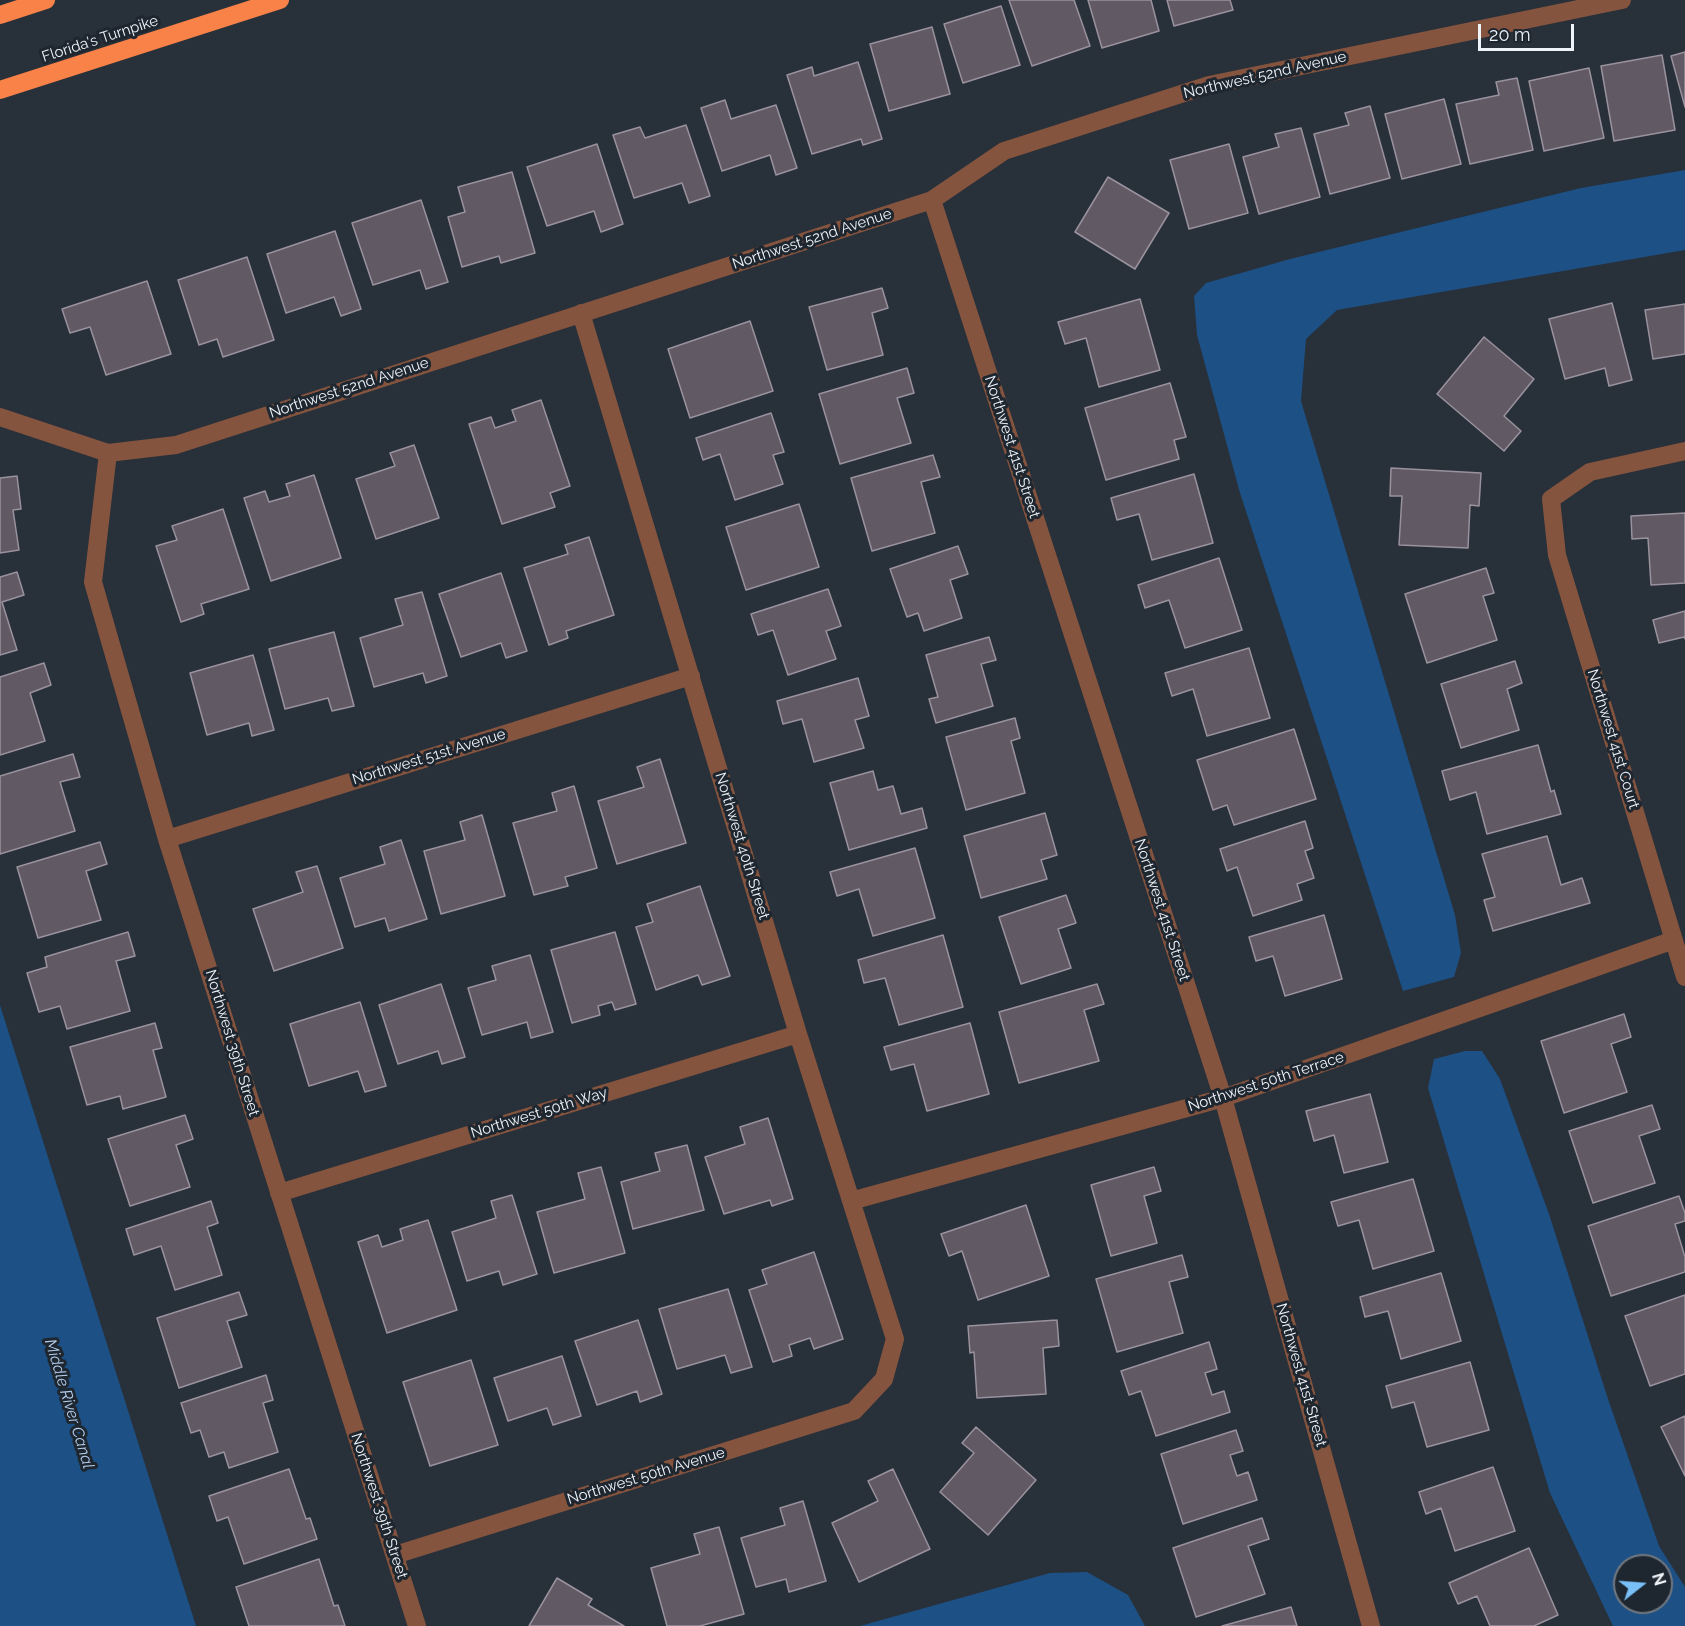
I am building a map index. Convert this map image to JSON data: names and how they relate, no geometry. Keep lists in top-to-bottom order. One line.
{"streets":{"highway":["Florida's Turnpike"],"street":["Northwest 52nd Avenue","Northwest 41st Street","Northwest 41st Court","Northwest 51st Avenue","Northwest 40th Street","Northwest 39th Street","Northwest 50th Terrace","Northwest 50th Way","Northwest 50th Avenue"]},"crossings":[["Northwest 52nd Avenue","Northwest 41st Street"],["Northwest 52nd Avenue","Northwest 40th Street"],["Northwest 52nd Avenue","Northwest 39th Street"],["Northwest 41st Street","Northwest 50th Terrace"],["Northwest 41st Court","Northwest 50th Terrace"],["Northwest 51st Avenue","Northwest 40th Street"],["Northwest 51st Avenue","Northwest 39th Street"],["Northwest 40th Street","Northwest 50th Terrace"],["Northwest 40th Street","Northwest 50th Way"],["Northwest 40th Street","Northwest 50th Avenue"],["Northwest 39th Street","Northwest 50th Way"],["Northwest 39th Street","Northwest 50th Avenue"]],"water":["Middle River Canal"],"scale_bar":"20 m","north":"right"}
